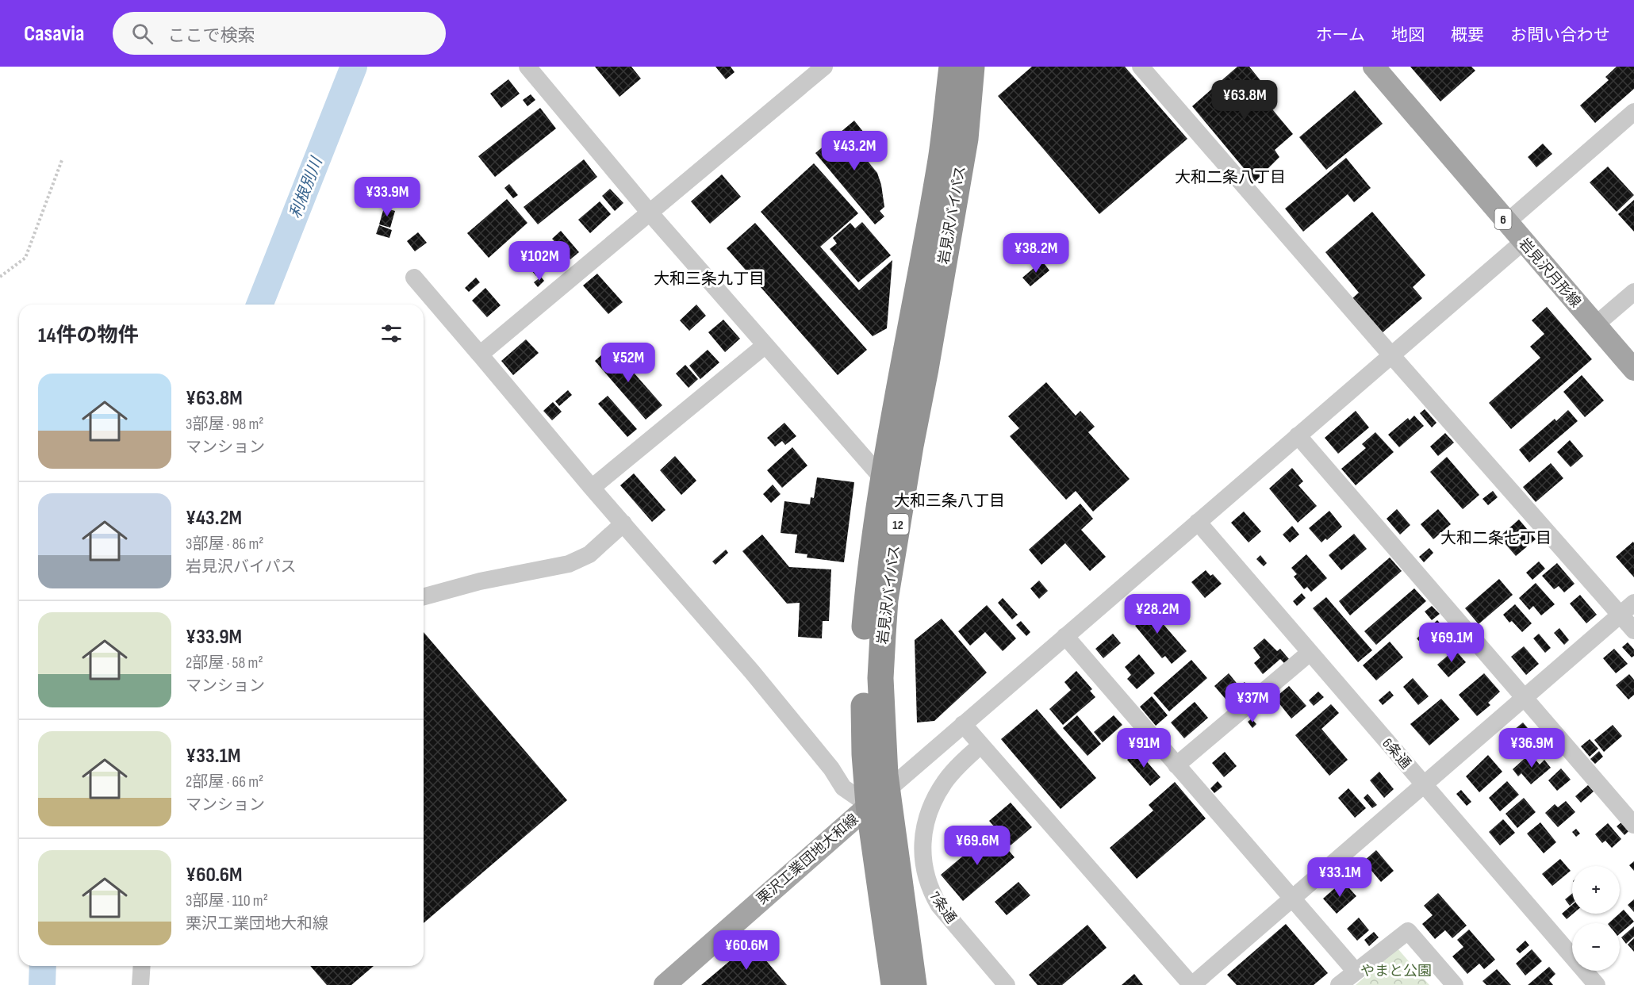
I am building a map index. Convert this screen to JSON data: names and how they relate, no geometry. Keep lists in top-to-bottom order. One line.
{"streets":{"highway":["岩見沢バイパス","12"],"main road":["6","岩見沢月形線","栗沢工業団地大和線"],"street":["6条通","7条通"]},"crossings":[["岩見沢バイパス","栗沢工業団地大和線"]],"districts":["大和二条八丁目","大和三条九丁目","大和三条八丁目","大和二条七丁目"],"water":["利根別川"],"parks":["やまと公園"],"page":{"header":"Casavia","search":"ここで検索","nav":["ホーム","地図","概要","お問い合わせ"],"price":["¥63.8M","¥43.2M","¥33.9M","¥38.2M","¥102M","¥52M","¥28.2M","¥69.1M","¥37M","¥91M","¥36.9M","¥69.6M","¥33.1M","¥60.6M"],"heading":"14件の物件","list":[{"name":"¥63.8M","note":"3部屋 · 98 m² · マンション"},{"name":"¥43.2M","note":"3部屋 · 86 m² · 岩見沢バイパス"},{"name":"¥33.9M","note":"2部屋 · 58 m² · マンション"},{"name":"¥33.1M","note":"2部屋 · 66 m² · マンション"},{"name":"¥60.6M","note":"3部屋 · 110 m² · 栗沢工業団地大和線"}],"map_buttons":["+","−"]}}
